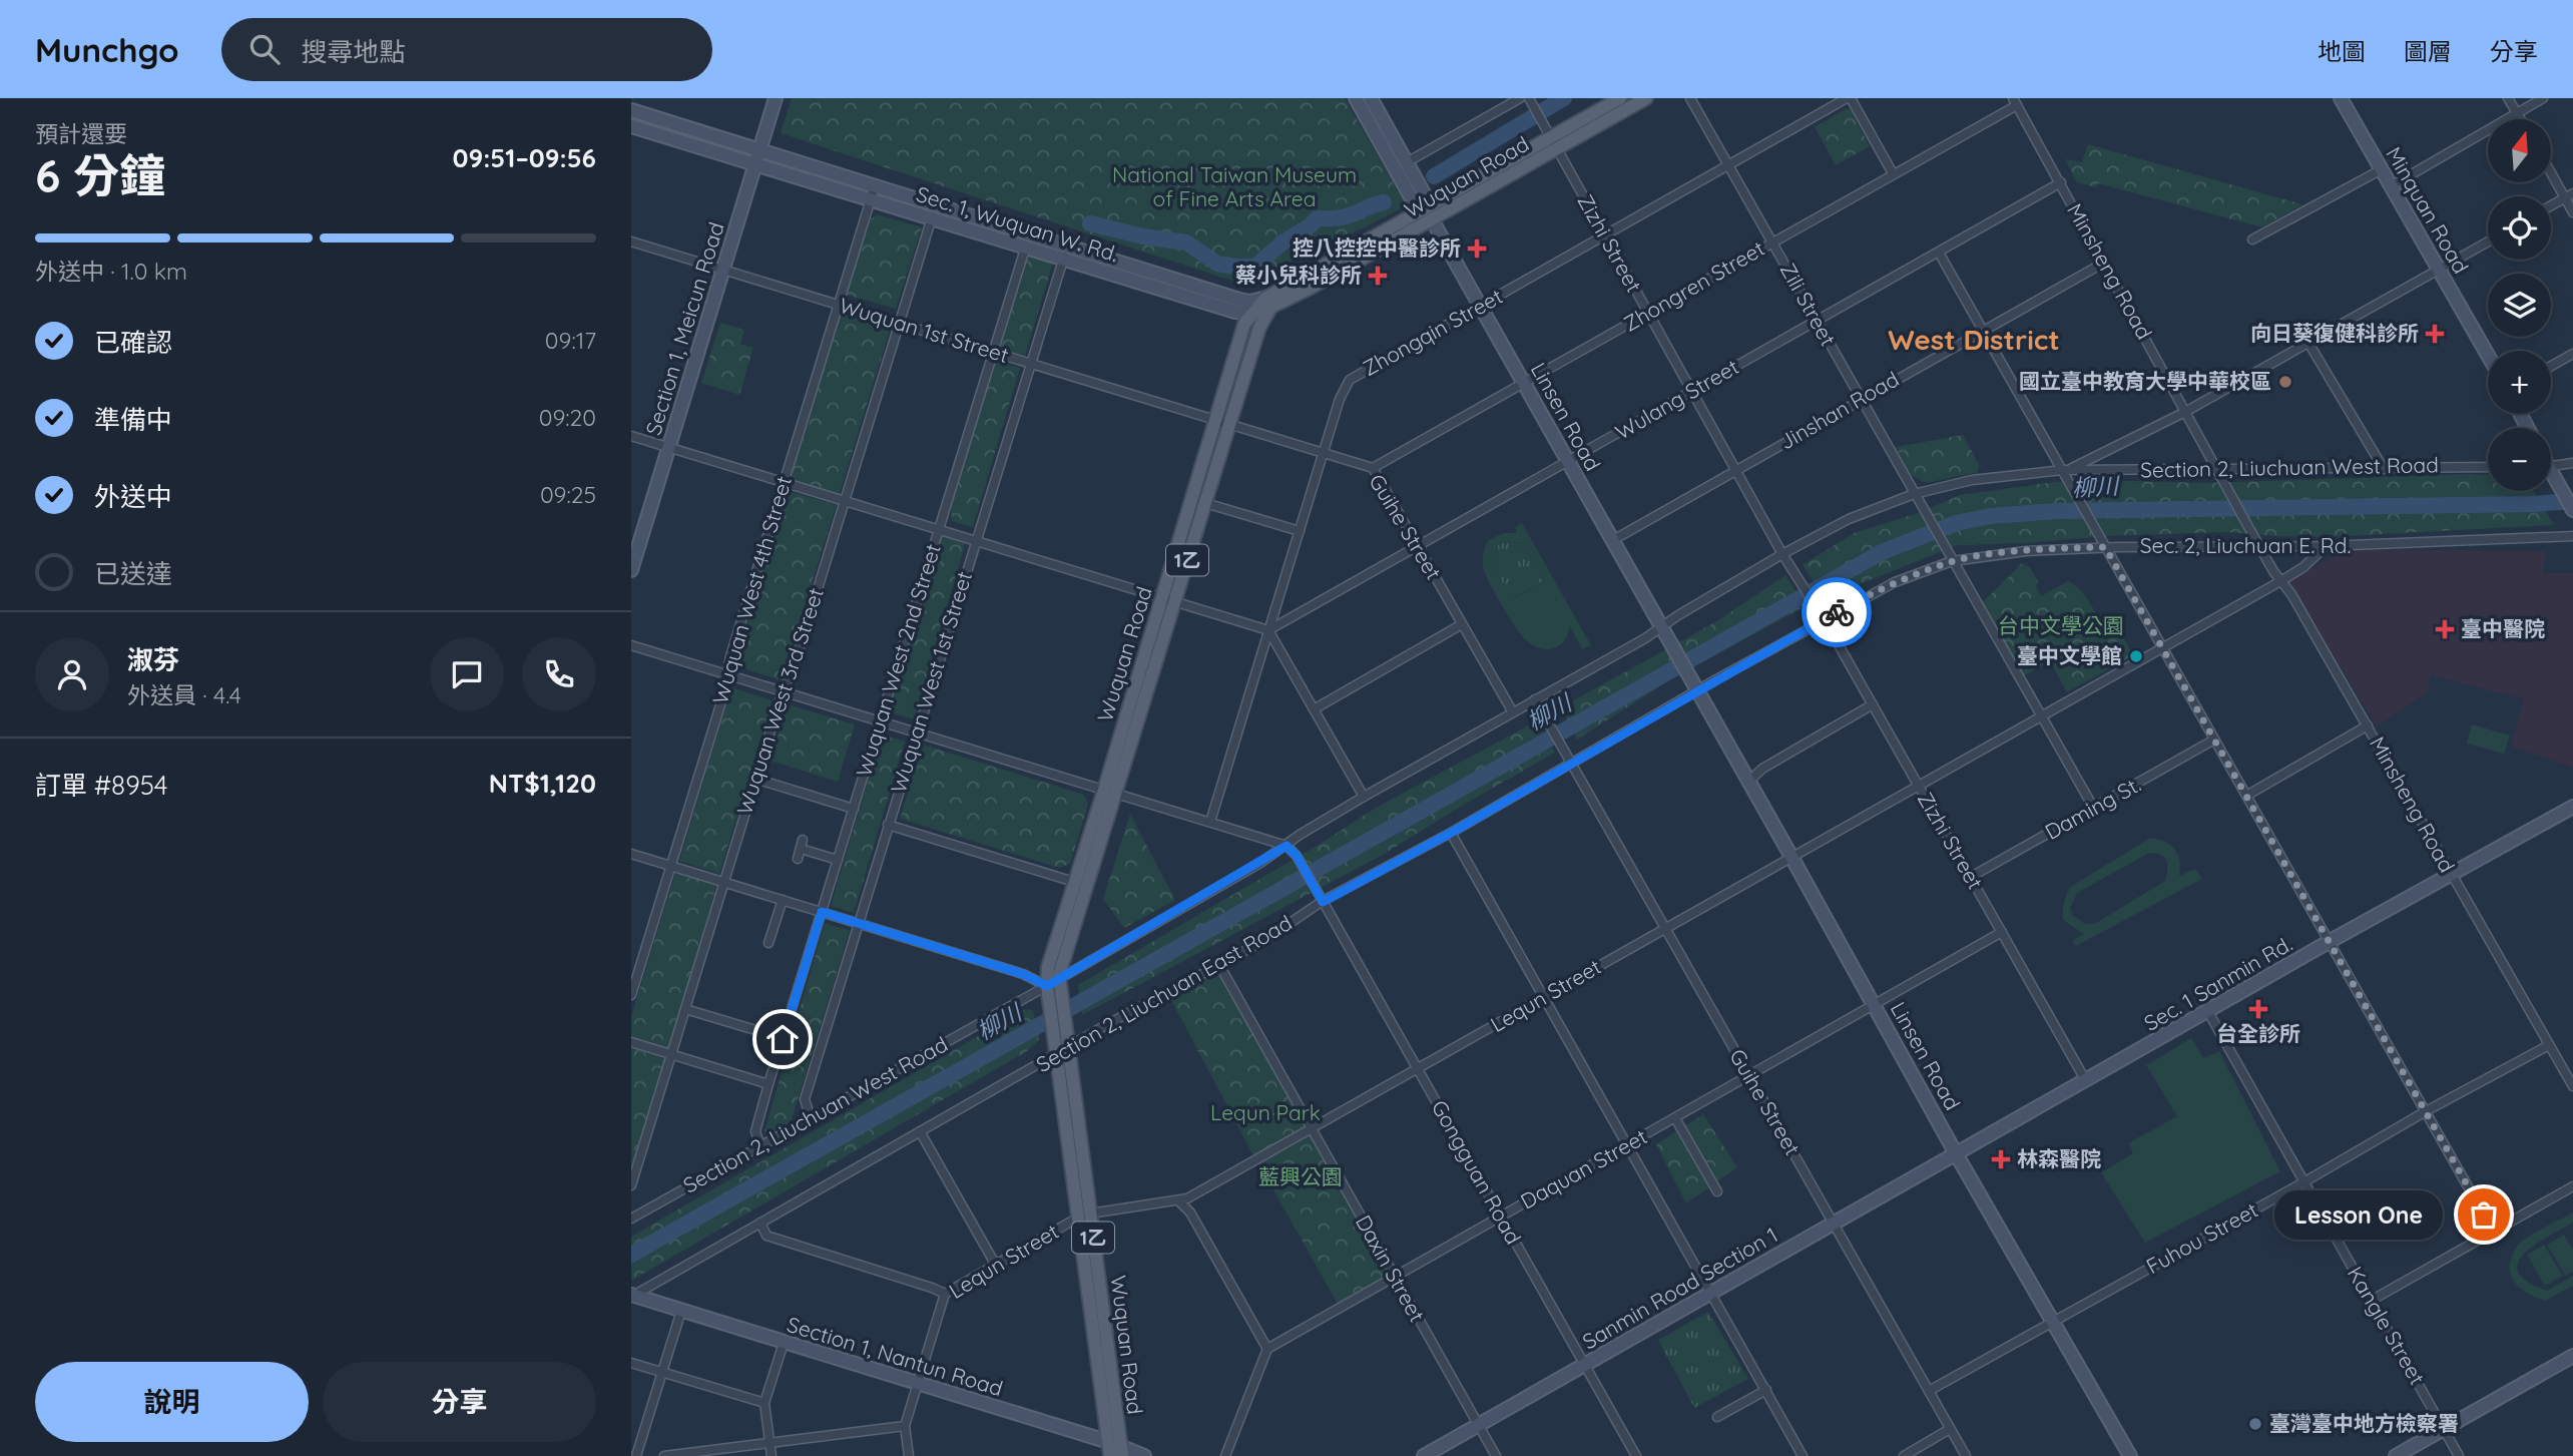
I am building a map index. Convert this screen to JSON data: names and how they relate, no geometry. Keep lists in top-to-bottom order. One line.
{"streets":{"main road":["Wuquan Road","Minquan Road","Sec. 1, Wuquan W. Rd.","Section 1, Meicun Road","Linsen Road","1乙","Sec. 1 Sanmin Rd.","Sanmin Road Section 1","Section 1, Nantun Road"],"street":["Zizhi Street","Minsheng Road","Zhongren Street","Zili Street","Wuquan 1st Street","Zhongqin Street","Wulang Street","Jinshan Road","Section 2, Liuchuan West Road","Guihe Street","Sec. 2, Liuchuan E. Rd.","Wuquan West 4th Street","Wuquan West 2nd Street","Wuquan West 1st Street","Wuquan West 3rd Street","Daming St.","Section 2, Liuchuan East Road","Lequn Street","Daquan Street","Gongguan Road","Fuhou Street","Daxin Street","Kangle Street"]},"crossings":[["Wuquan Road","Sec. 1, Wuquan W. Rd."],["Wuquan Road","Zizhi Street"],["Wuquan Road","Wuquan 1st Street"],["Wuquan Road","Linsen Road"],["Wuquan Road","Section 2, Liuchuan West Road"],["Wuquan Road","Guihe Street"],["Wuquan Road","Section 2, Liuchuan East Road"],["Wuquan Road","Lequn Street"],["Wuquan Road","Section 1, Nantun Road"],["Sec. 1, Wuquan W. Rd.","Section 1, Meicun Road"],["Sec. 1, Wuquan W. Rd.","Wuquan West 4th Street"],["Sec. 1, Wuquan W. Rd.","Wuquan West 2nd Street"],["Sec. 1, Wuquan W. Rd.","Wuquan West 1st Street"],["Sec. 1, Wuquan W. Rd.","Wuquan West 3rd Street"],["Zizhi Street","Zhongren Street"],["Zizhi Street","Zhongqin Street"],["Zizhi Street","Wulang Street"],["Zizhi Street","Jinshan Road"],["Zizhi Street","Section 2, Liuchuan West Road"],["Zizhi Street","Sec. 2, Liuchuan E. Rd."],["Zizhi Street","Daming St."],["Zizhi Street","Sec. 1 Sanmin Rd."],["Zizhi Street","Lequn Street"],["Zizhi Street","Daquan Street"],["Minsheng Road","Zhongren Street"],["Minsheng Road","Wulang Street"],["Minsheng Road","Jinshan Road"],["Minsheng Road","Section 2, Liuchuan West Road"],["Minsheng Road","Sec. 2, Liuchuan E. Rd."],["Minsheng Road","Sec. 1 Sanmin Rd."],["Minsheng Road","Lequn Street"],["Minsheng Road","Fuhou Street"],["Zhongren Street","Zili Street"],["Zhongren Street","Linsen Road"],["Zhongren Street","Guihe Street"],["Zili Street","Zhongqin Street"],["Zili Street","Wulang Street"],["Zili Street","Jinshan Road"],["Zili Street","Section 2, Liuchuan West Road"],["Zili Street","Sec. 2, Liuchuan E. Rd."],["Section 1, Meicun Road","Wuquan 1st Street"],["Wuquan 1st Street","Guihe Street"],["Wuquan 1st Street","Wuquan West 4th Street"],["Wuquan 1st Street","Wuquan West 2nd Street"],["Wuquan 1st Street","Wuquan West 1st Street"],["Wuquan 1st Street","Wuquan West 3rd Street"],["Zhongqin Street","Wulang Street"],["Zhongqin Street","Linsen Road"],["Zhongqin Street","Guihe Street"],["Wulang Street","Linsen Road"],["Wulang Street","Guihe Street"],["Jinshan Road","Linsen Road"],["Linsen Road","Section 2, Liuchuan West Road"],["Linsen Road","Sec. 2, Liuchuan E. Rd."],["Linsen Road","Sec. 1 Sanmin Rd."],["Linsen Road","Section 2, Liuchuan East Road"],["Linsen Road","Lequn Street"],["Linsen Road","Daquan Street"],["Linsen Road","Fuhou Street"],["Linsen Road","Sanmin Road Section 1"],["Section 2, Liuchuan West Road","Guihe Street"],["Section 2, Liuchuan West Road","Wuquan West 2nd Street"],["Section 2, Liuchuan West Road","Wuquan West 1st Street"],["Section 2, Liuchuan West Road","Gongguan Road"],["Guihe Street","Section 2, Liuchuan East Road"],["Guihe Street","Lequn Street"],["Guihe Street","Daquan Street"],["Guihe Street","Fuhou Street"],["Guihe Street","Sanmin Road Section 1"],["Sec. 2, Liuchuan E. Rd.","Section 2, Liuchuan East Road"],["Sec. 2, Liuchuan E. Rd.","Lequn Street"],["Sec. 1 Sanmin Rd.","Sanmin Road Section 1"],["Sec. 1 Sanmin Rd.","Kangle Street"],["Section 2, Liuchuan East Road","Gongguan Road"],["Section 2, Liuchuan East Road","Daxin Street"],["Section 2, Liuchuan East Road","Section 1, Nantun Road"],["Lequn Street","Gongguan Road"],["Lequn Street","Daxin Street"],["Lequn Street","Section 1, Nantun Road"],["Daquan Street","Gongguan Road"],["Daquan Street","Daxin Street"],["Gongguan Road","Sanmin Road Section 1"],["Fuhou Street","Kangle Street"],["Daxin Street","Sanmin Road Section 1"]],"districts":["West District"],"water":["柳川"],"parks":["National Taiwan Museum of Fine Arts Area","台中文學公園","Lequn Park","藍興公園"],"places":{"health":["控八控控中醫診所","蔡小兒科診所","向日葵復健科診所","臺中醫院","台全診所","林森醫院"],"other":["國立臺中教育大學中華校區","臺中文學館","Lesson One","臺灣臺中地方檢察署"]},"north":"top","page":{"header":"Munchgo","search":"搜尋地點","nav":["地圖","圖層","分享"],"heading":["6 分鐘","預計還要","09:51–09:56"],"panel":["淑芬","外送員 · 4.4","訂單 #8954","NT$1,120"],"map_buttons":["+","−"],"bar":"外送中 · 1.0 km","list":[["已確認","09:17"],["準備中","09:20"],["外送中","09:25"],"已送達"],"bubble":"Lesson One","buttons":["說明","分享"]}}
